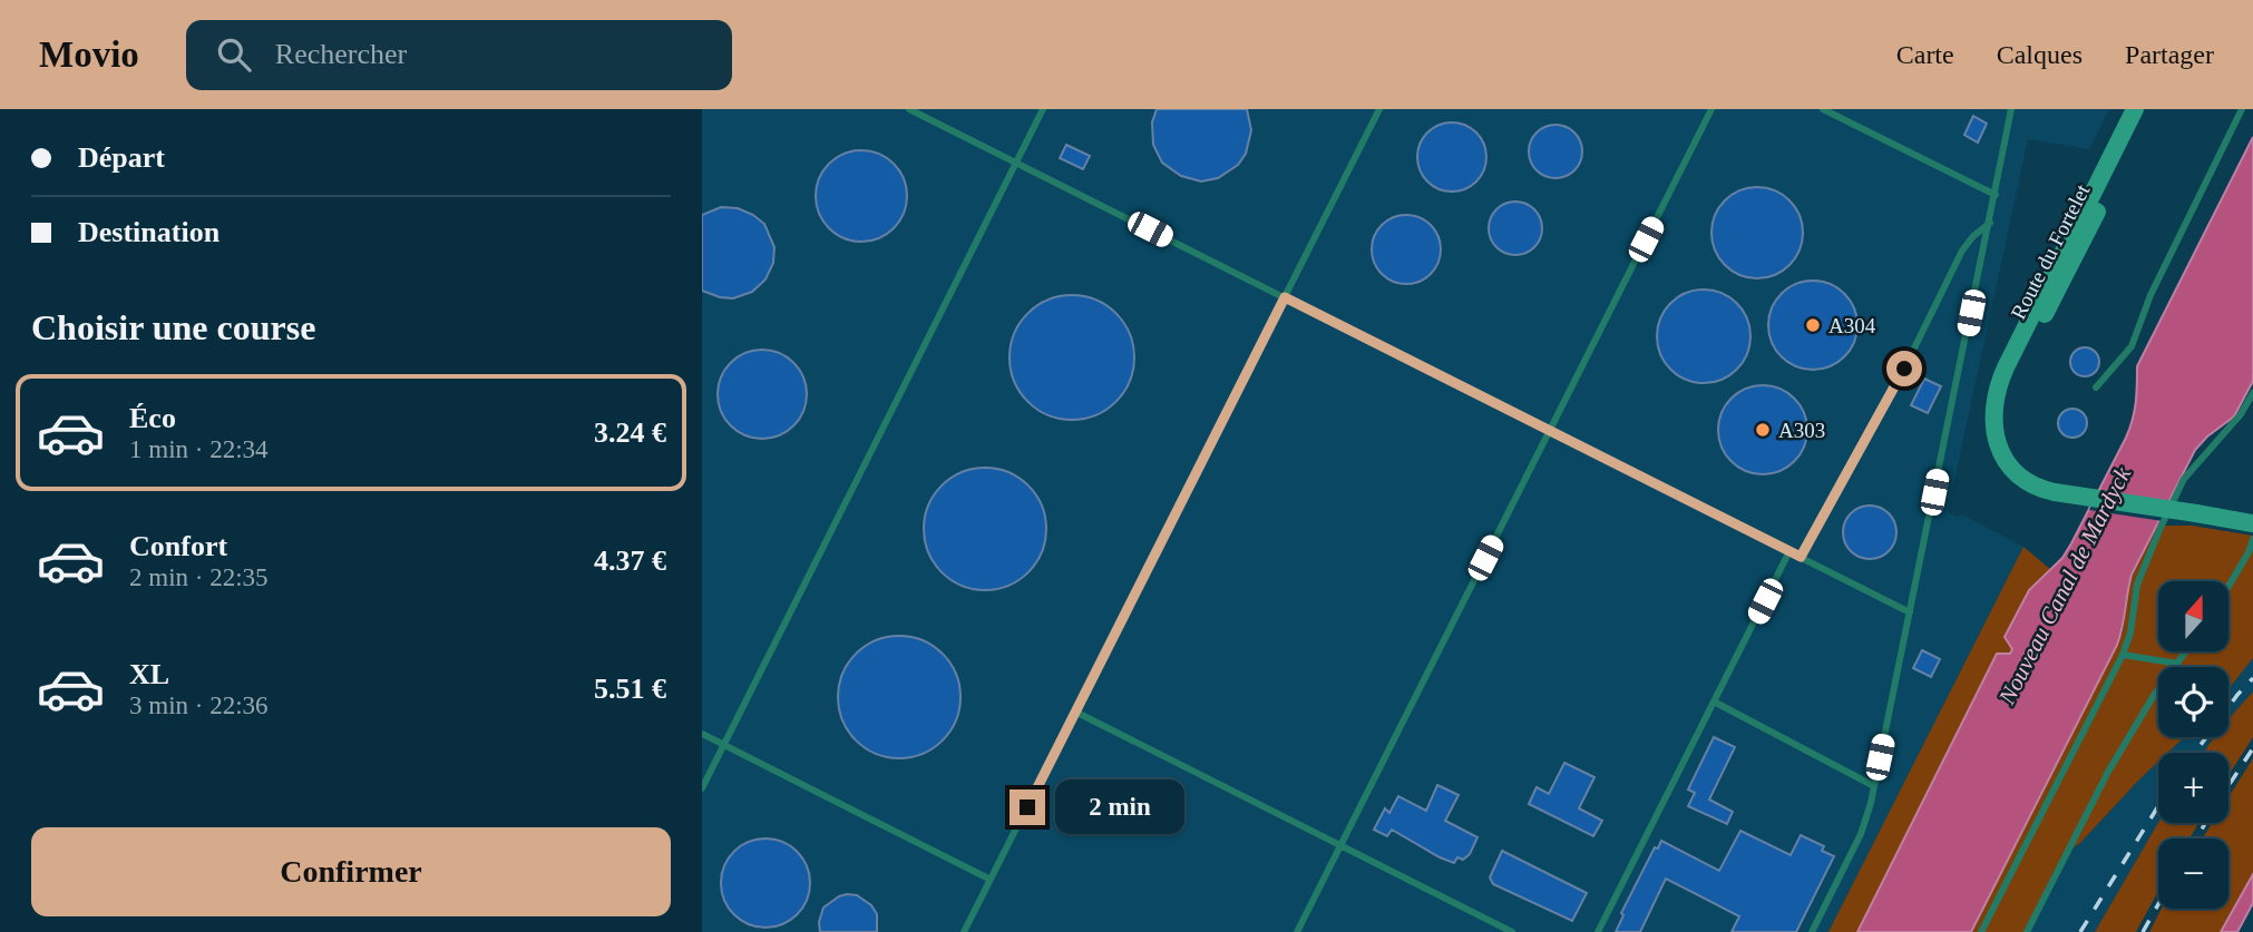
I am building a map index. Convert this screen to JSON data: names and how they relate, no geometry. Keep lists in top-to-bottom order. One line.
{"streets":{"main road":["Route du Fortelet"]},"water":["Nouveau Canal de Mardyck"],"places":["A304","A303"],"north":"top","page":{"header":"Movio","search":"Rechercher","nav":["Carte","Calques","Partager"],"banner":["Départ","Destination"],"heading":"Choisir une course","list":[{"name":"Éco","note":"1 min · 22:34","value":"3.24 €"},{"name":"Confort","note":"2 min · 22:35","value":"4.37 €"},{"name":"XL","note":"3 min · 22:36","value":"5.51 €"}],"map_buttons":["+","−"],"bubble":"2 min","buttons":"Confirmer"}}
